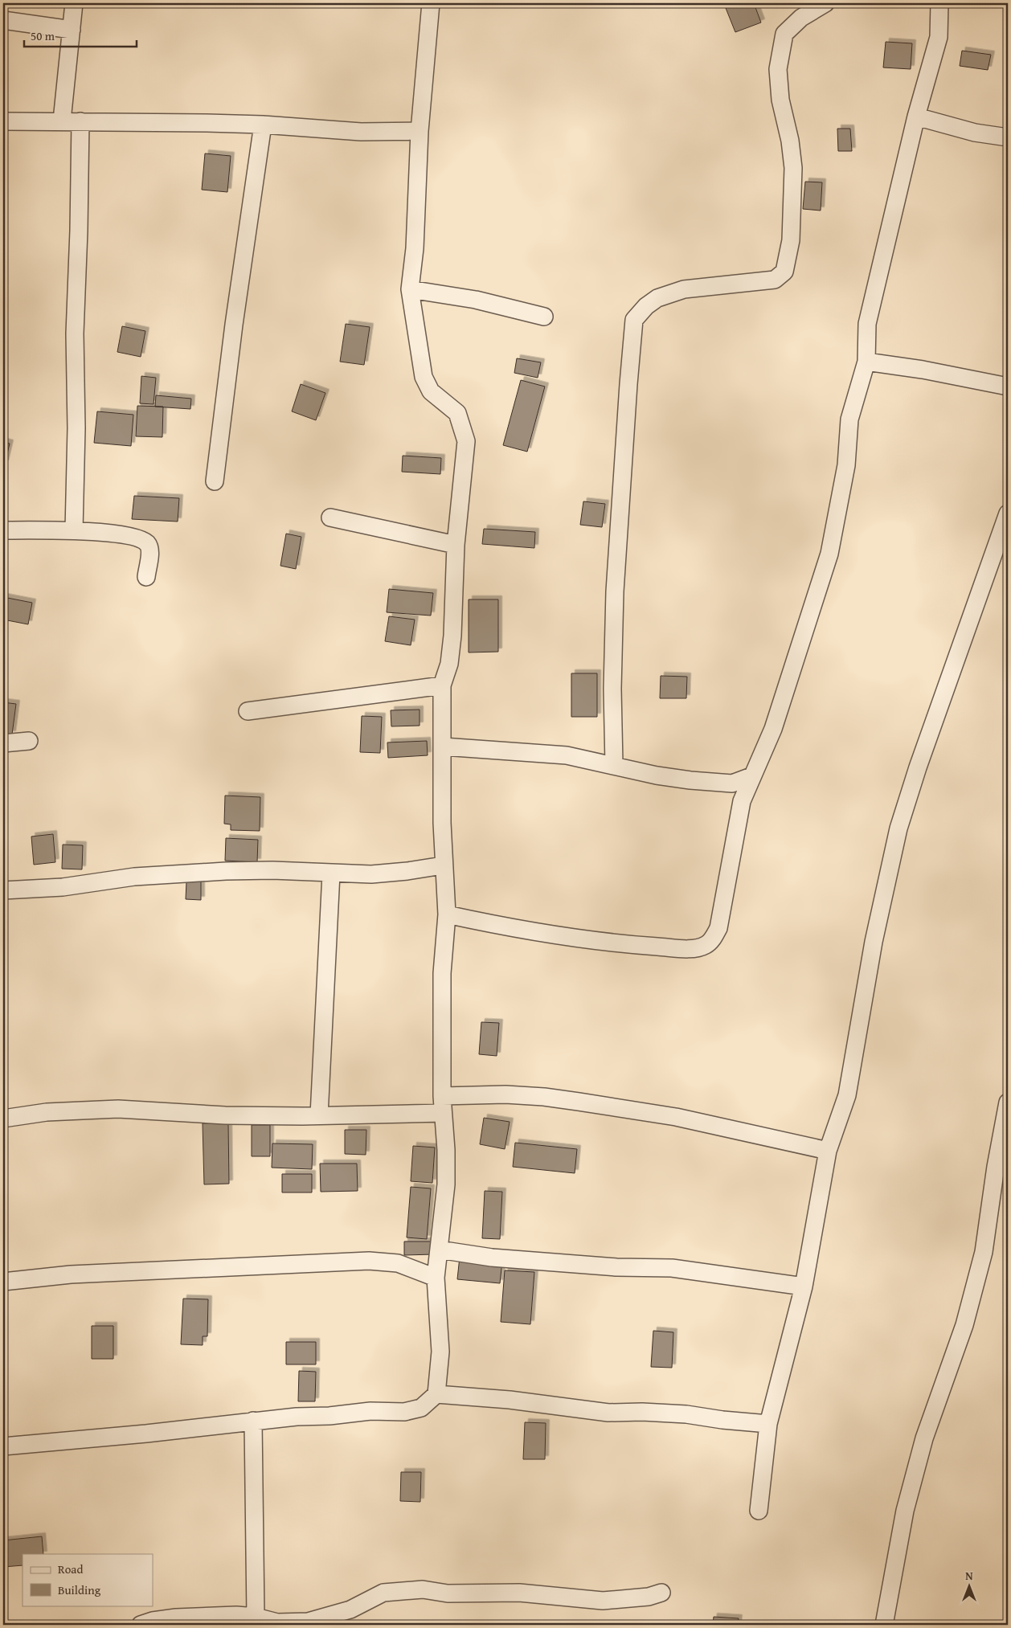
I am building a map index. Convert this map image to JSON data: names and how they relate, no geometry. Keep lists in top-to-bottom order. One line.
{"legend":["Road","Building"],"scale_bar":"50 m","north":"top"}
